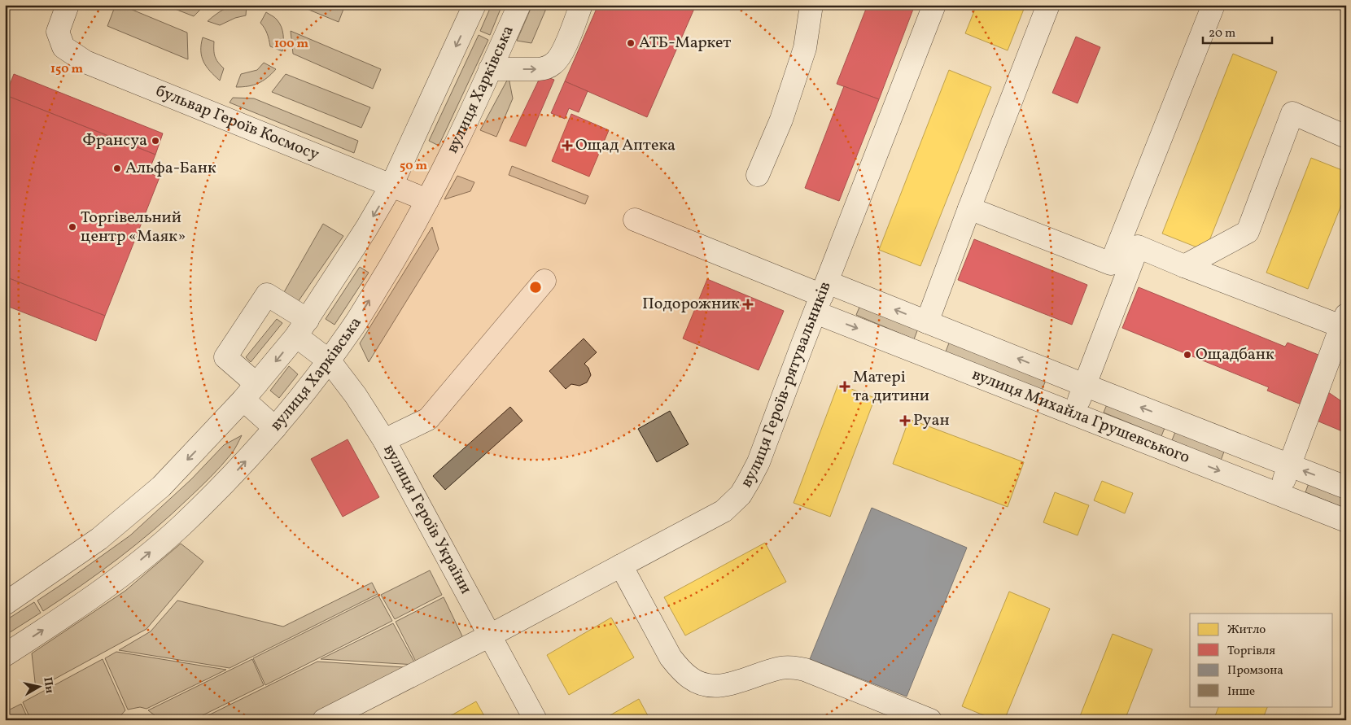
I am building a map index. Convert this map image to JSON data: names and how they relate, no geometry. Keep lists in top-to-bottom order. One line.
{"streets":{"street":["вулиця Харківська","бульвар Героїв Космосу","вулиця Героїв-рятувальників","вулиця Михайла Грушевського","вулиця Героїв України"]},"crossings":[["вулиця Харківська","бульвар Героїв Космосу"],["вулиця Харківська","вулиця Героїв України"],["вулиця Героїв-рятувальників","вулиця Михайла Грушевського"],["вулиця Героїв-рятувальників","вулиця Героїв України"]],"places":{"other":["АТБ-Маркет","Франсуа","Альфа-Банк","Торгівельний центр «Маяк»","Ощадбанк"],"health":["Ощад Аптека","Подорожник","Матері та дитини","Руан"]},"legend":["Житло","Торгівля","Промзона","Інше"],"scale_bar":"20 m","north":"right","rings":["100 m","150 m","50 m"]}
